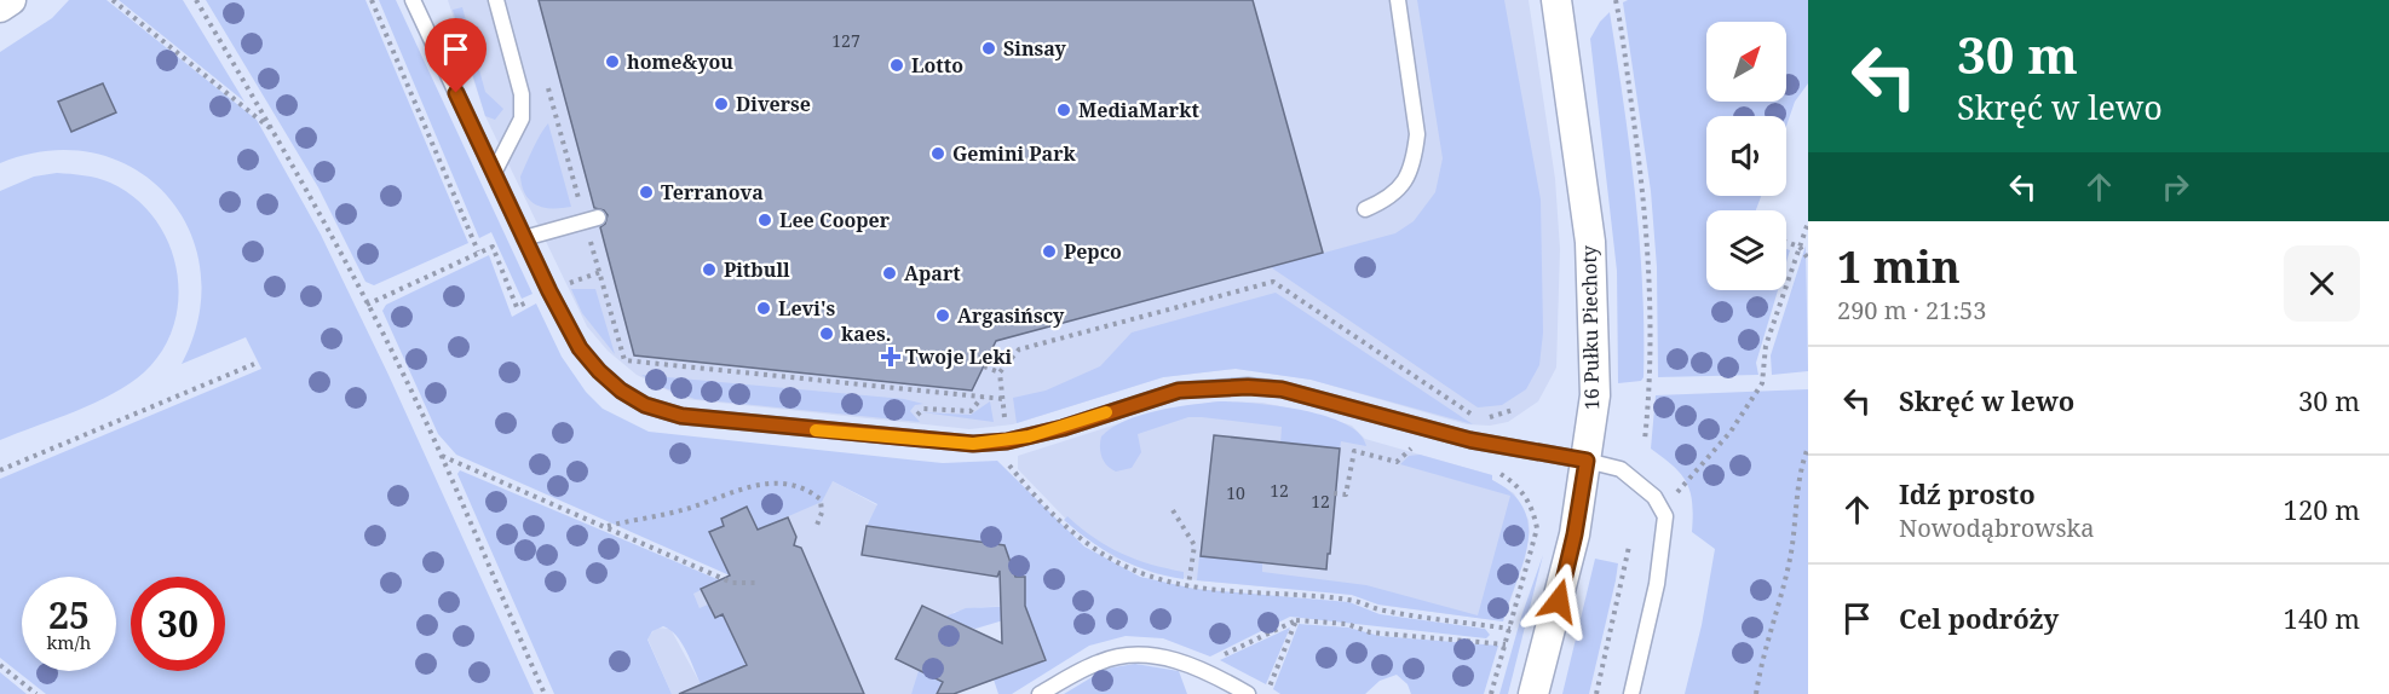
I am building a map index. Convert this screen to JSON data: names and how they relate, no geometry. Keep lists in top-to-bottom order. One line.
{"streets":{"street":["16 Pułku Piechoty"]},"places":{"other":["Sinsay","home&you","Lotto","Diverse","MediaMarkt","Gemini Park","Terranova","Lee Cooper","Pepco","Pitbull","Apart","Levi's","Argasińscy","kaes."],"health":["Twoje Leki"]},"house_numbers":["127","12","10","12"],"north":"top right","page":{"turn":["30 m","Skręć w lewo"],"heading":["1 min","290 m · 21:53"],"list":[{"name":"Skręć w lewo","value":"30 m"},{"name":"Idź prosto","note":"Nowodąbrowska","value":"120 m"},{"name":"Cel podróży","value":"140 m"}],"speed":"25 km/h","limit":"30"}}
